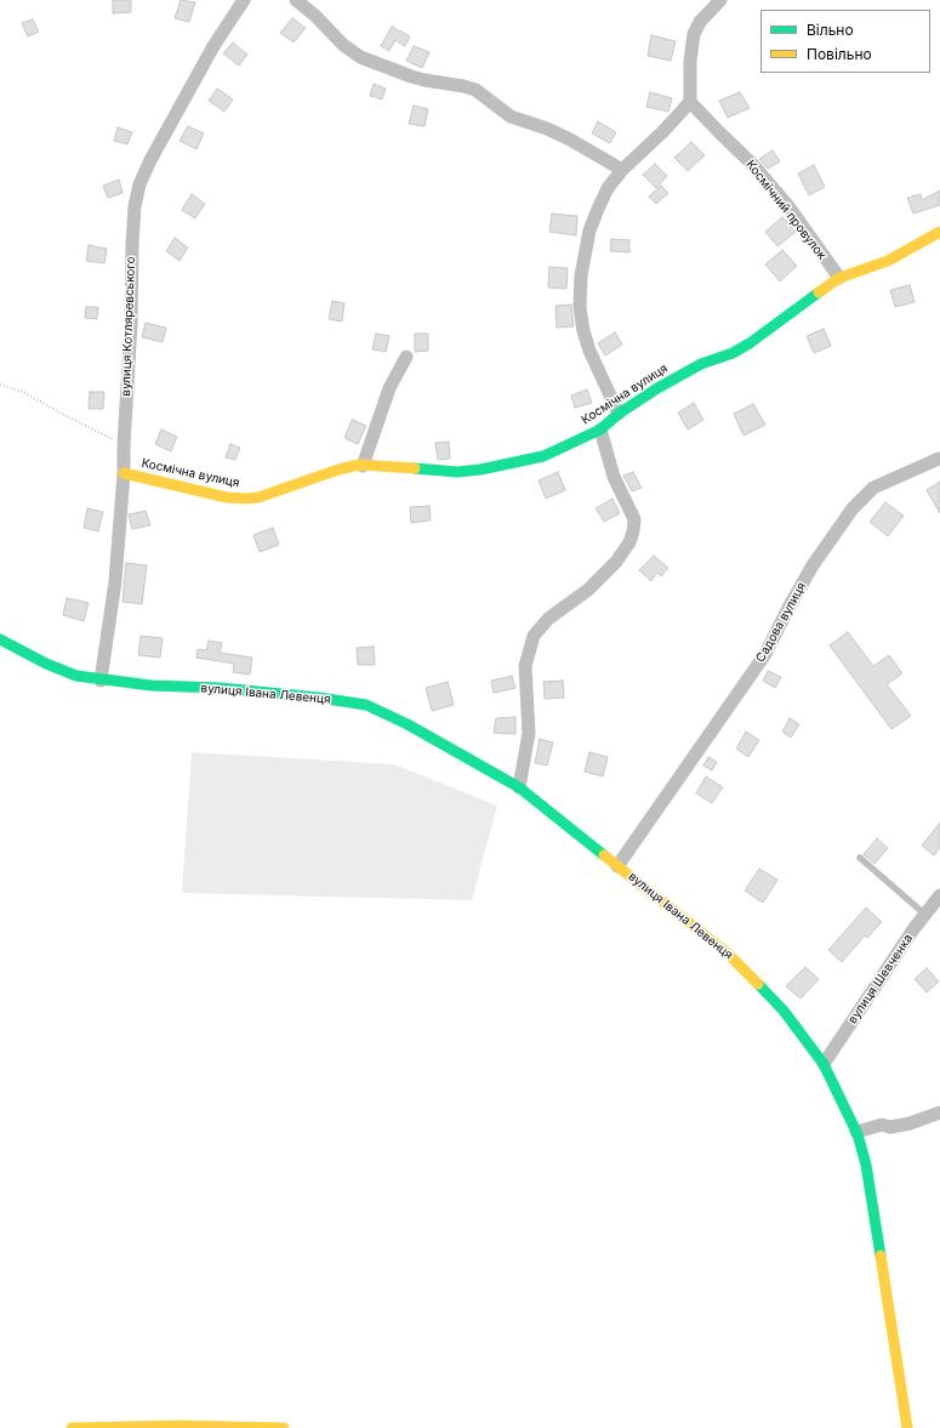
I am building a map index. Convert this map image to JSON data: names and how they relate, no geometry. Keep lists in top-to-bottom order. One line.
{"streets":{"main road":["Космічна вулиця","вулиця Івана Левенця"],"street":["Космічний провулок","вулиця Котляревського","Садова вулиця","вулиця Шевченка"]},"crossings":[["Космічний провулок","Космічна вулиця"],["вулиця Котляревського","Космічна вулиця"],["вулиця Котляревського","вулиця Івана Левенця"],["Садова вулиця","вулиця Івана Левенця"],["вулиця Івана Левенця","вулиця Шевченка"]],"legend":["Вільно","Повільно"]}
